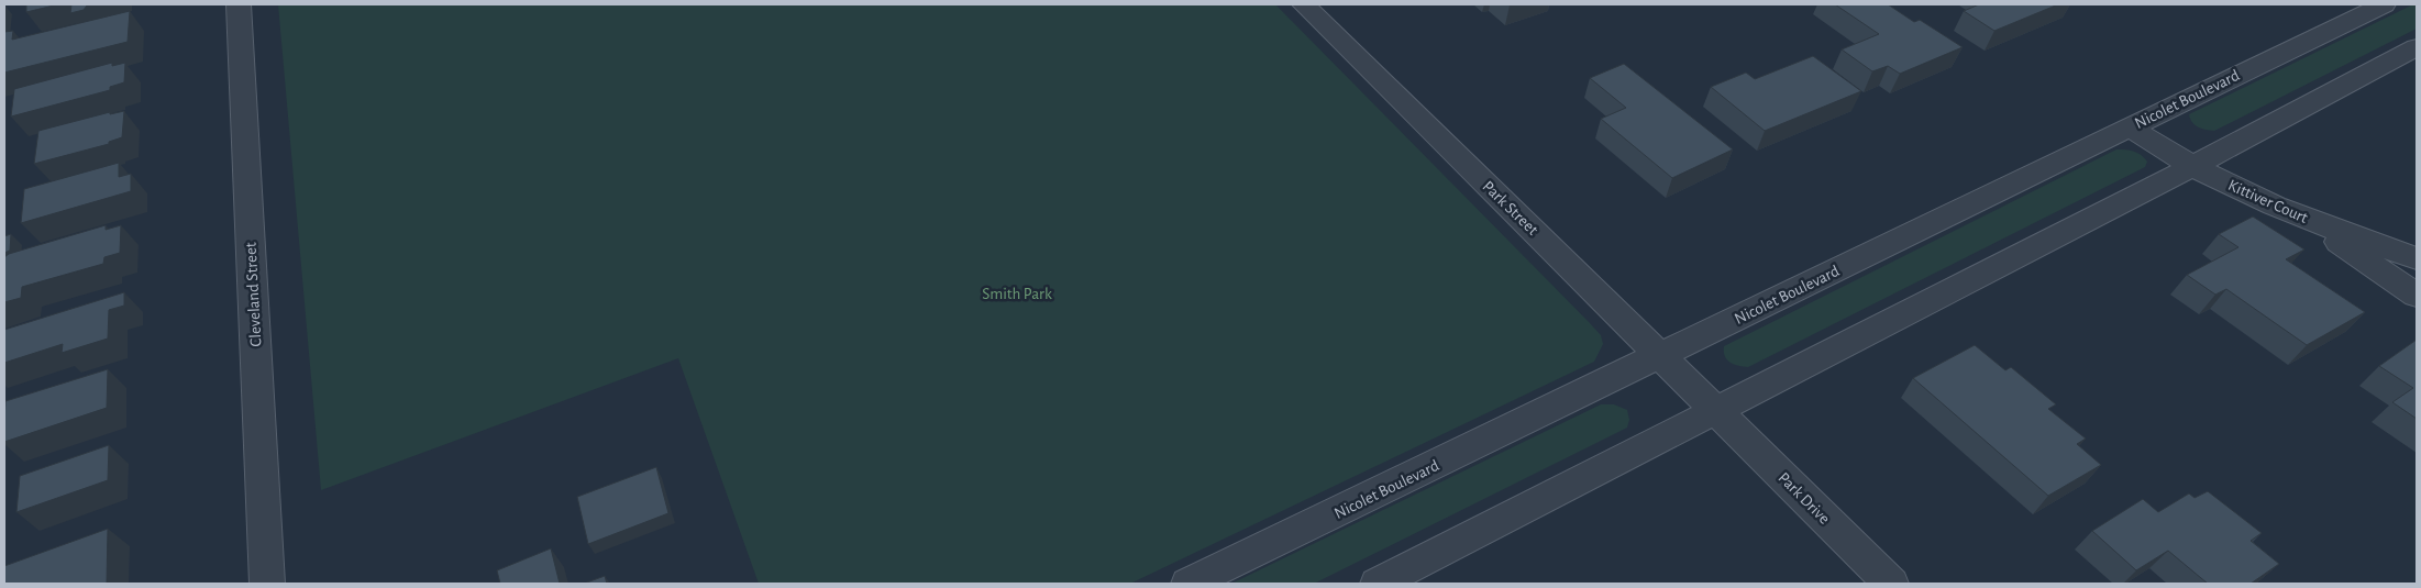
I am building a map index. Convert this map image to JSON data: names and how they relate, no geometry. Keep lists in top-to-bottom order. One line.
{"streets":{"street":["Nicolet Boulevard","Kittiver Court","Park Street","Cleveland Street","Park Drive"]},"crossings":[["Nicolet Boulevard","Kittiver Court"],["Nicolet Boulevard","Park Street"],["Park Street","Park Drive"]],"parks":["Smith Park"]}
